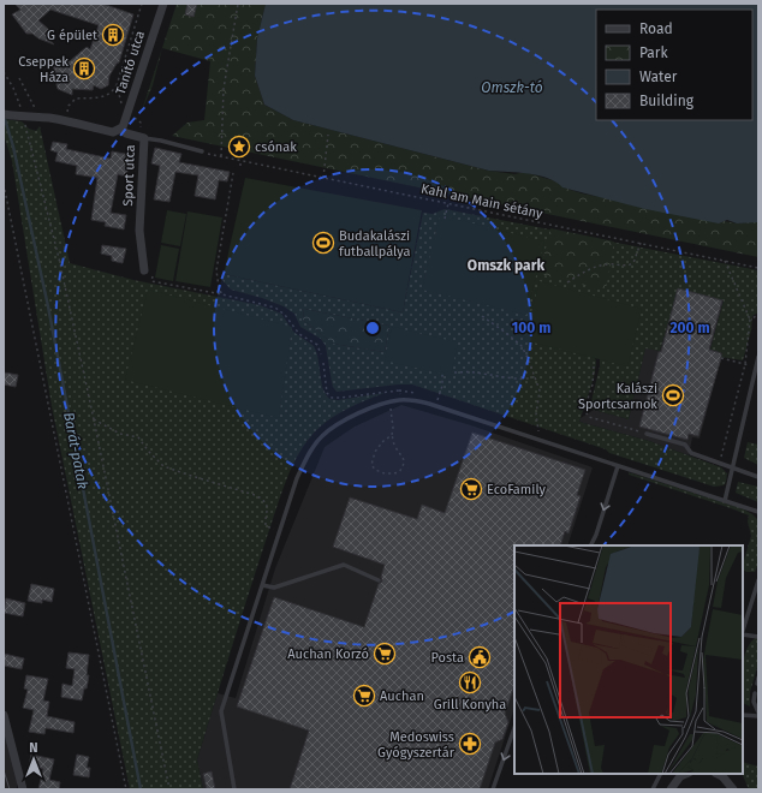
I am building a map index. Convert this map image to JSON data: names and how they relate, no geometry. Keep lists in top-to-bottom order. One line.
{"streets":{"street":["Tanító utca","Sport utca"],"path":["Kahl am Main sétány"]},"crossings":[["Tanító utca","Sport utca"]],"districts":["Omszk park"],"water":["Omszk-tó","Barát-patak"],"places":{"building":["G épület","Cseppek Háza"],"place":["csónak"],"sports":["Budakalászi futballpálya","Kalászi Sportcsarnok"],"supermarket":["EcoFamily","Auchan Korzó","Auchan"],"public building":["Posta"],"restaurant":["Grill Konyha"],"pharmacy":["Medoswiss Gyógyszertár"]},"legend":["Road","Park","Water","Building"],"north":"top","rings":["100 m","200 m"]}
